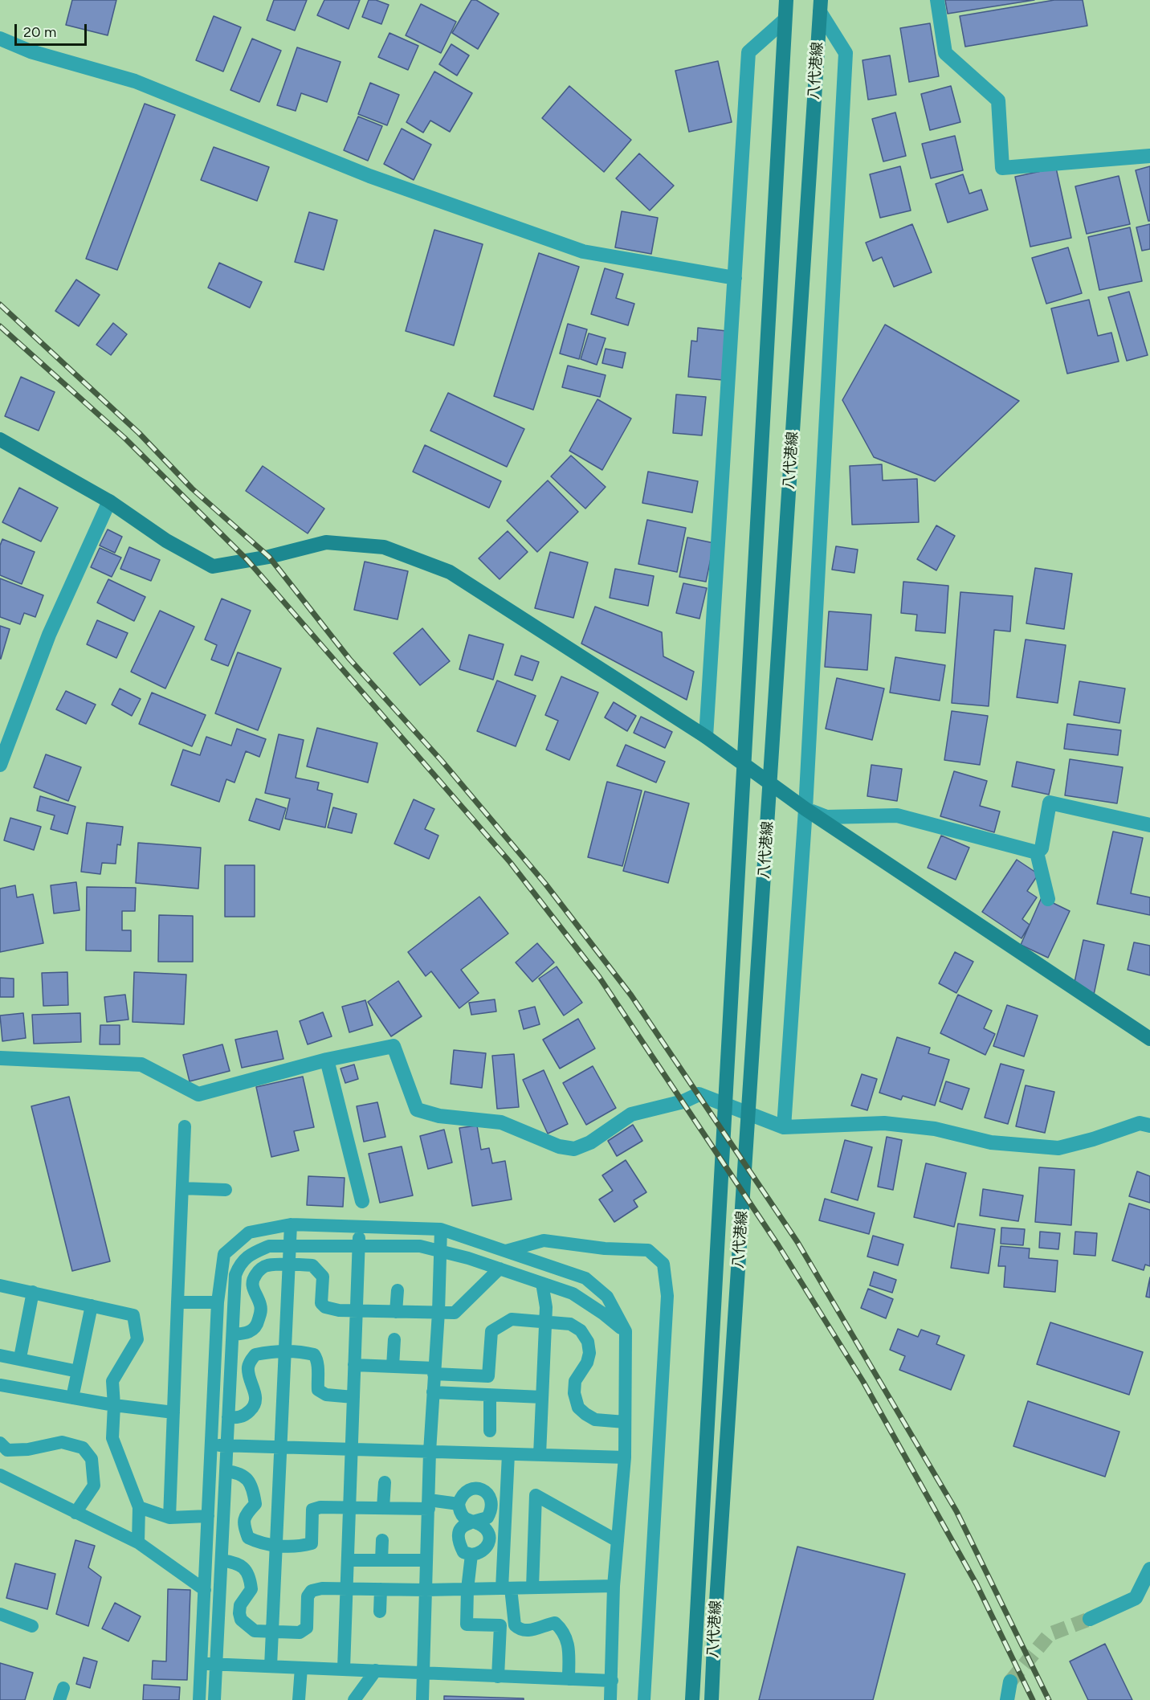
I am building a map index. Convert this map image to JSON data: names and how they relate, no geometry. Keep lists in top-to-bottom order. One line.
{"streets":{"main road":["八代港線"]},"scale_bar":"20 m"}
